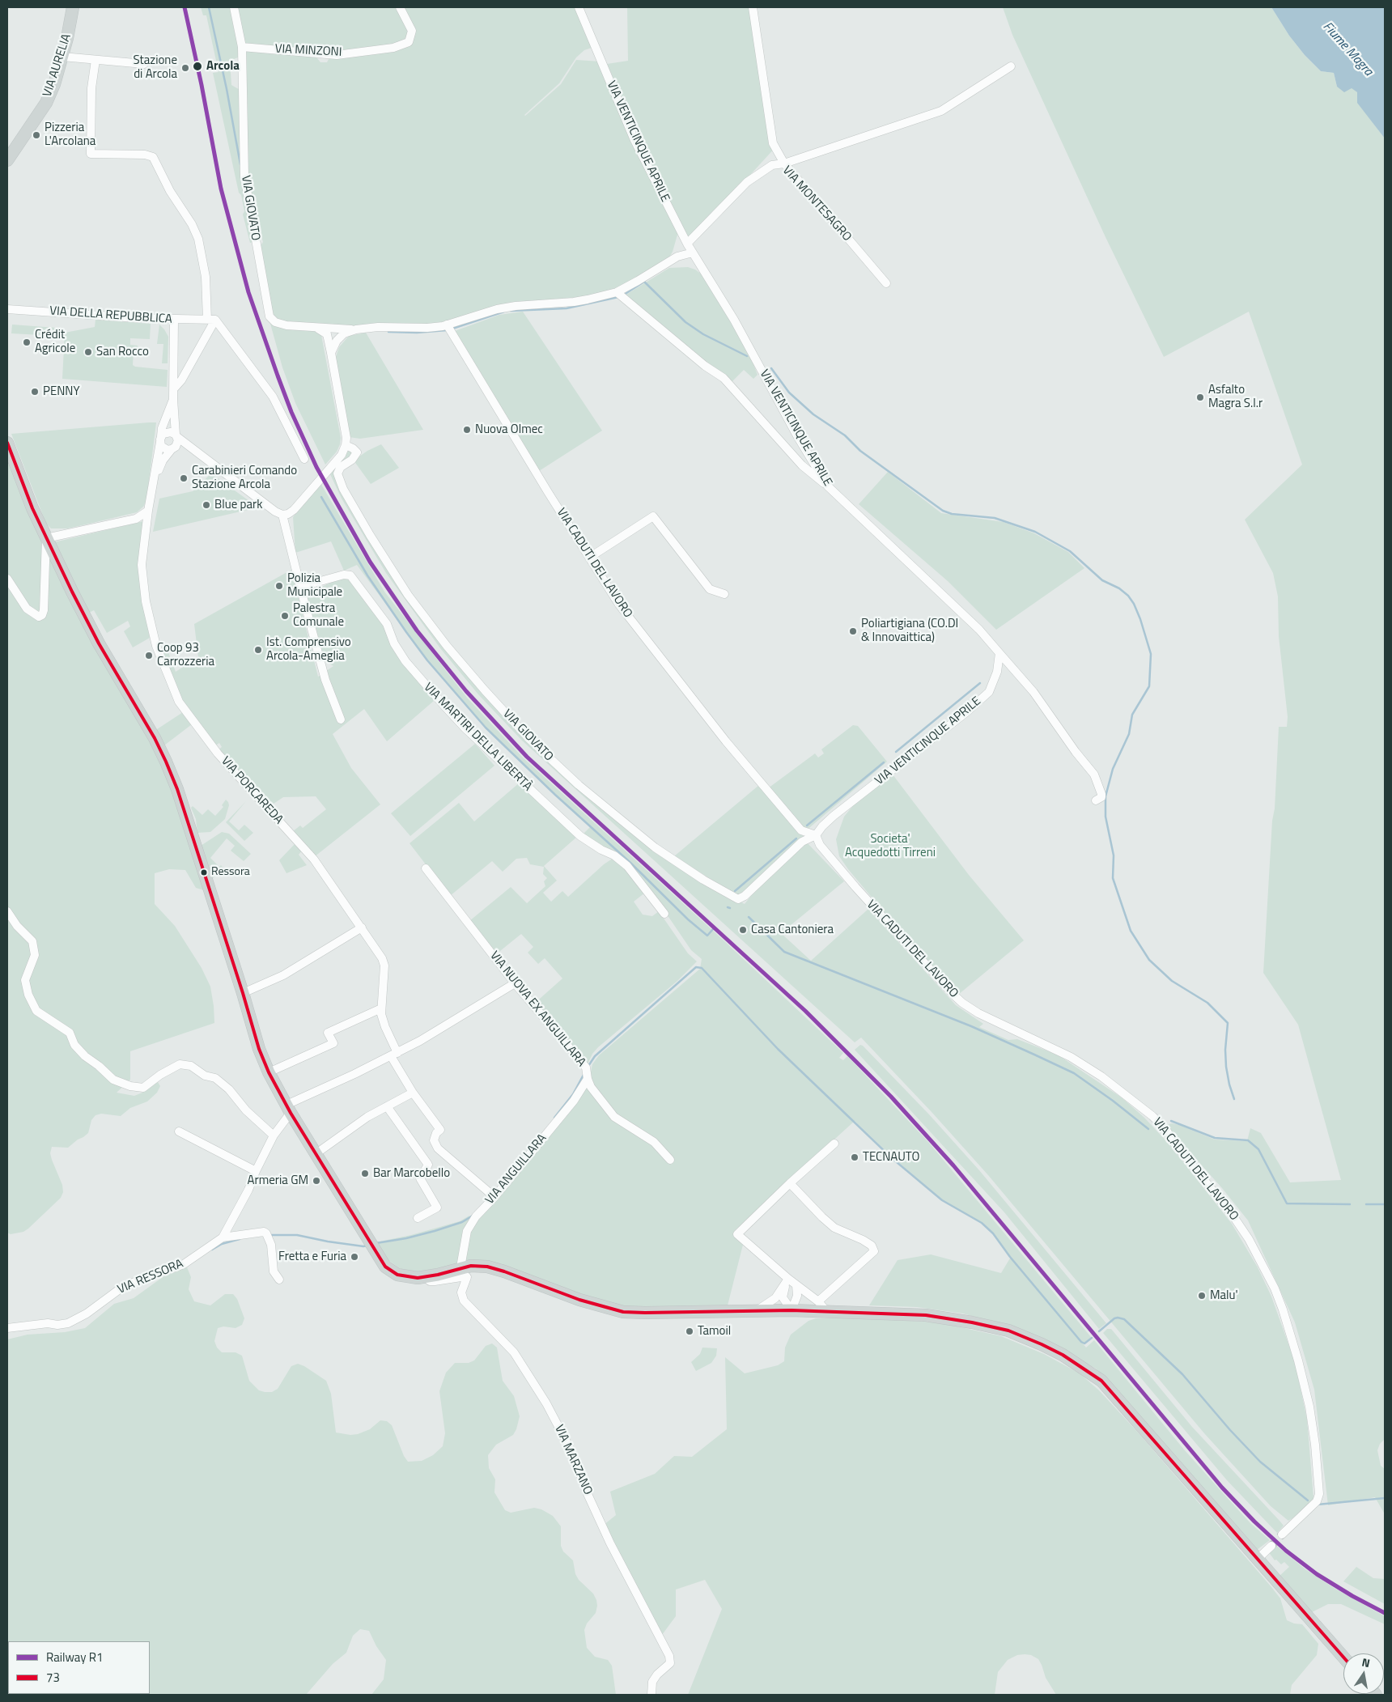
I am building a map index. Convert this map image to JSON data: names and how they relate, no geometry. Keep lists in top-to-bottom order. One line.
{"streets":{"main road":["VIA AURELIA"],"street":["VIA MINZONI","VIA VENTICINQUE APRILE","VIA MONTESAGRO","VIA GIOVATO","VIA DELLA REPUBBLICA","VIA CADUTI DEL LAVORO","VIA MARTIRI DELLA LIBERTÀ","VIA PORCAREDA","VIA NUOVA EX ANGUILLARA","VIA ANGUILLARA","VIA RESSORA","VIA MARZANO"]},"crossings":[["VIA MINZONI","VIA GIOVATO"],["VIA VENTICINQUE APRILE","VIA MONTESAGRO"],["VIA VENTICINQUE APRILE","VIA GIOVATO"],["VIA VENTICINQUE APRILE","VIA CADUTI DEL LAVORO"],["VIA GIOVATO","VIA CADUTI DEL LAVORO"],["VIA PORCAREDA","VIA ANGUILLARA"],["VIA NUOVA EX ANGUILLARA","VIA ANGUILLARA"]],"water":["Fiume Magra"],"parks":["Societa' Acquedotti Tirreni"],"places":["Arcola","Stazione di Arcola","Pizzeria L'Arcolana","Crédit Agricole","San Rocco","PENNY","Asfalto Magra S.l.r","Nuova Olmec","Carabinieri Comando Stazione Arcola","Blue park","Polizia Municipale","Palestra Comunale","Poliartigiana (CO.DI & Innovaittica)","Ist. Comprensivo Arcola-Ameglia","Coop 93 Carrozzeria","Ressora","Casa Cantoniera","TECNAUTO","Bar Marcobello","Armeria GM","Fretta e Furia","Malu'","Tamoil"],"lines":["rail line R1","transit line 73"],"legend":["Railway R1","73"],"north":"top"}
